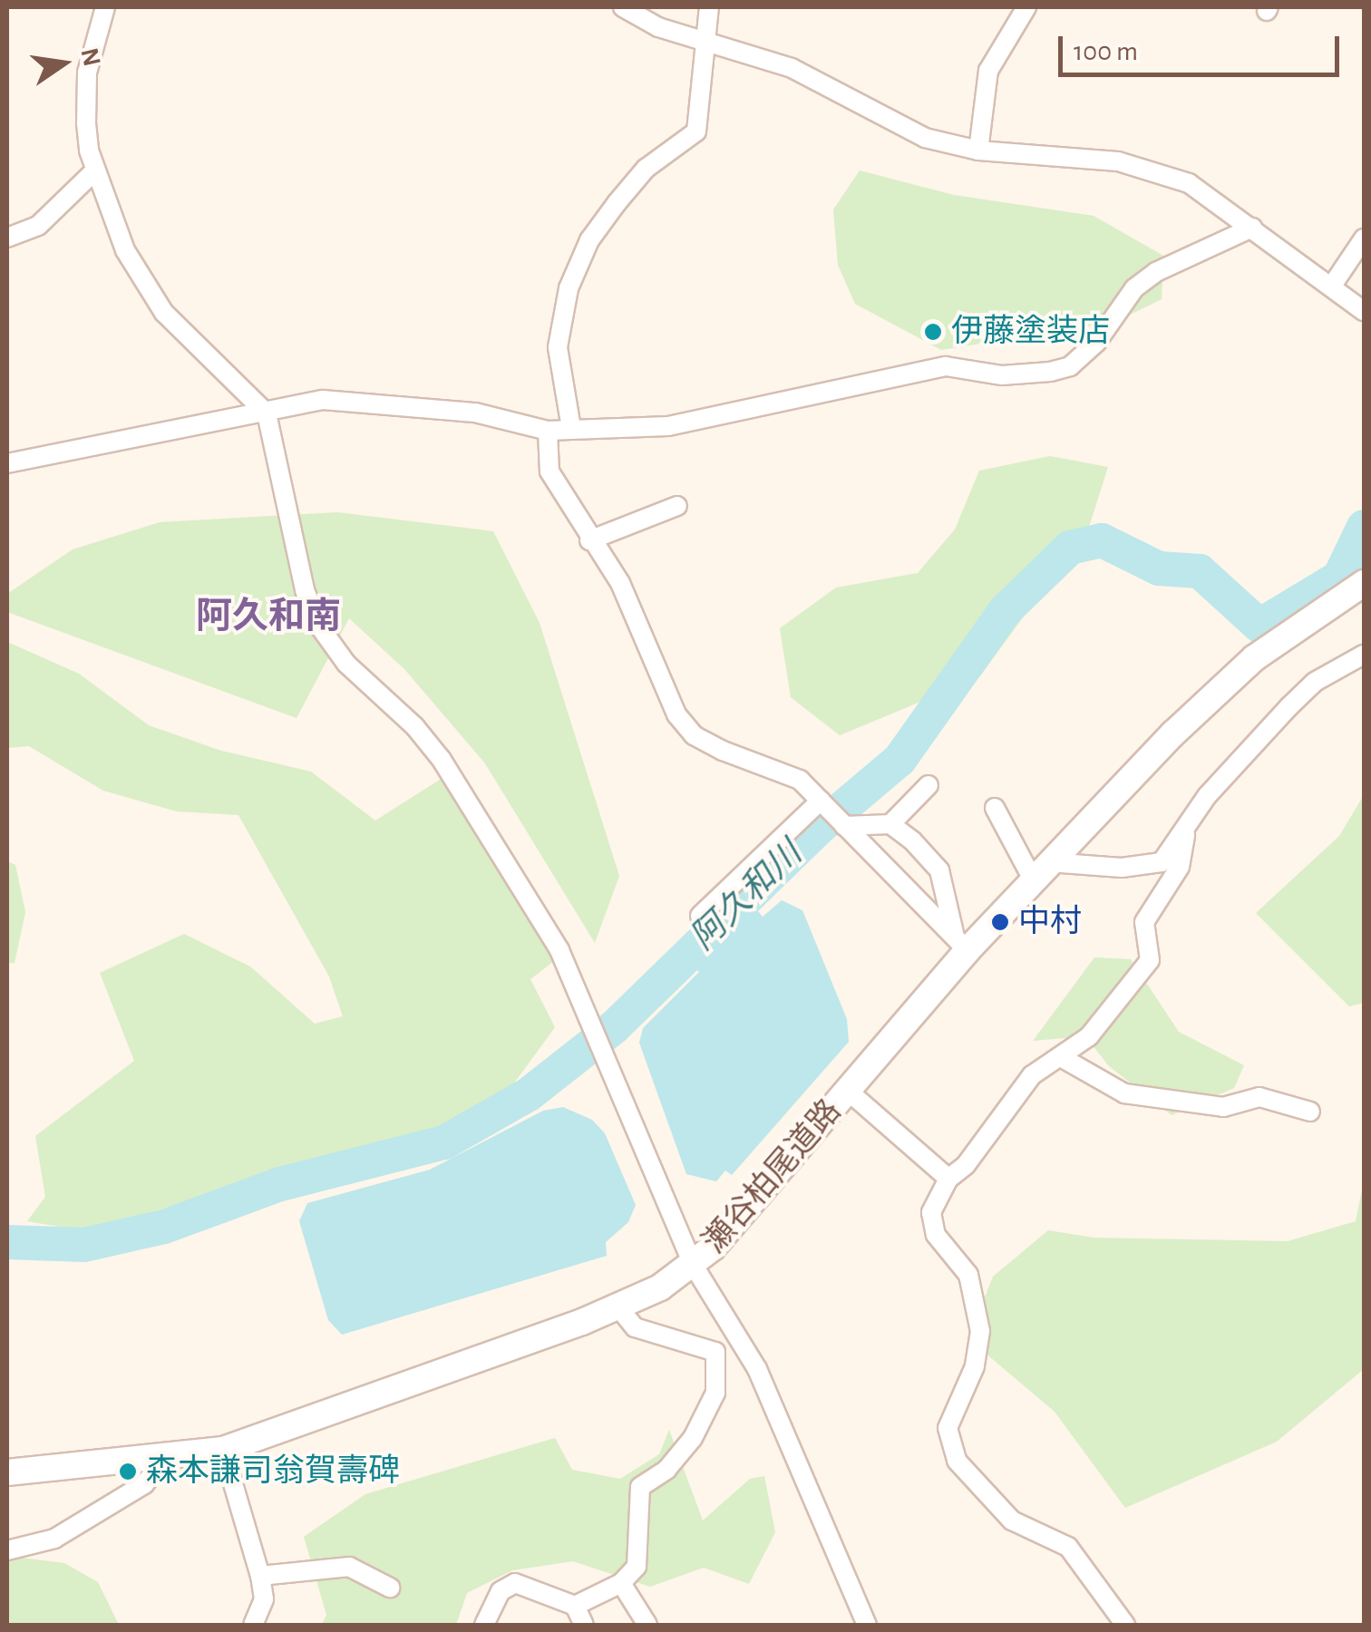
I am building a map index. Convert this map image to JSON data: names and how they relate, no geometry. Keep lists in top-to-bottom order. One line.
{"streets":{"main road":["瀬谷柏尾道路"]},"districts":["阿久和南"],"water":["阿久和川"],"places":["伊藤塗装店","中村","森本謙司翁賀壽碑"],"scale_bar":"100 m","north":"right"}
